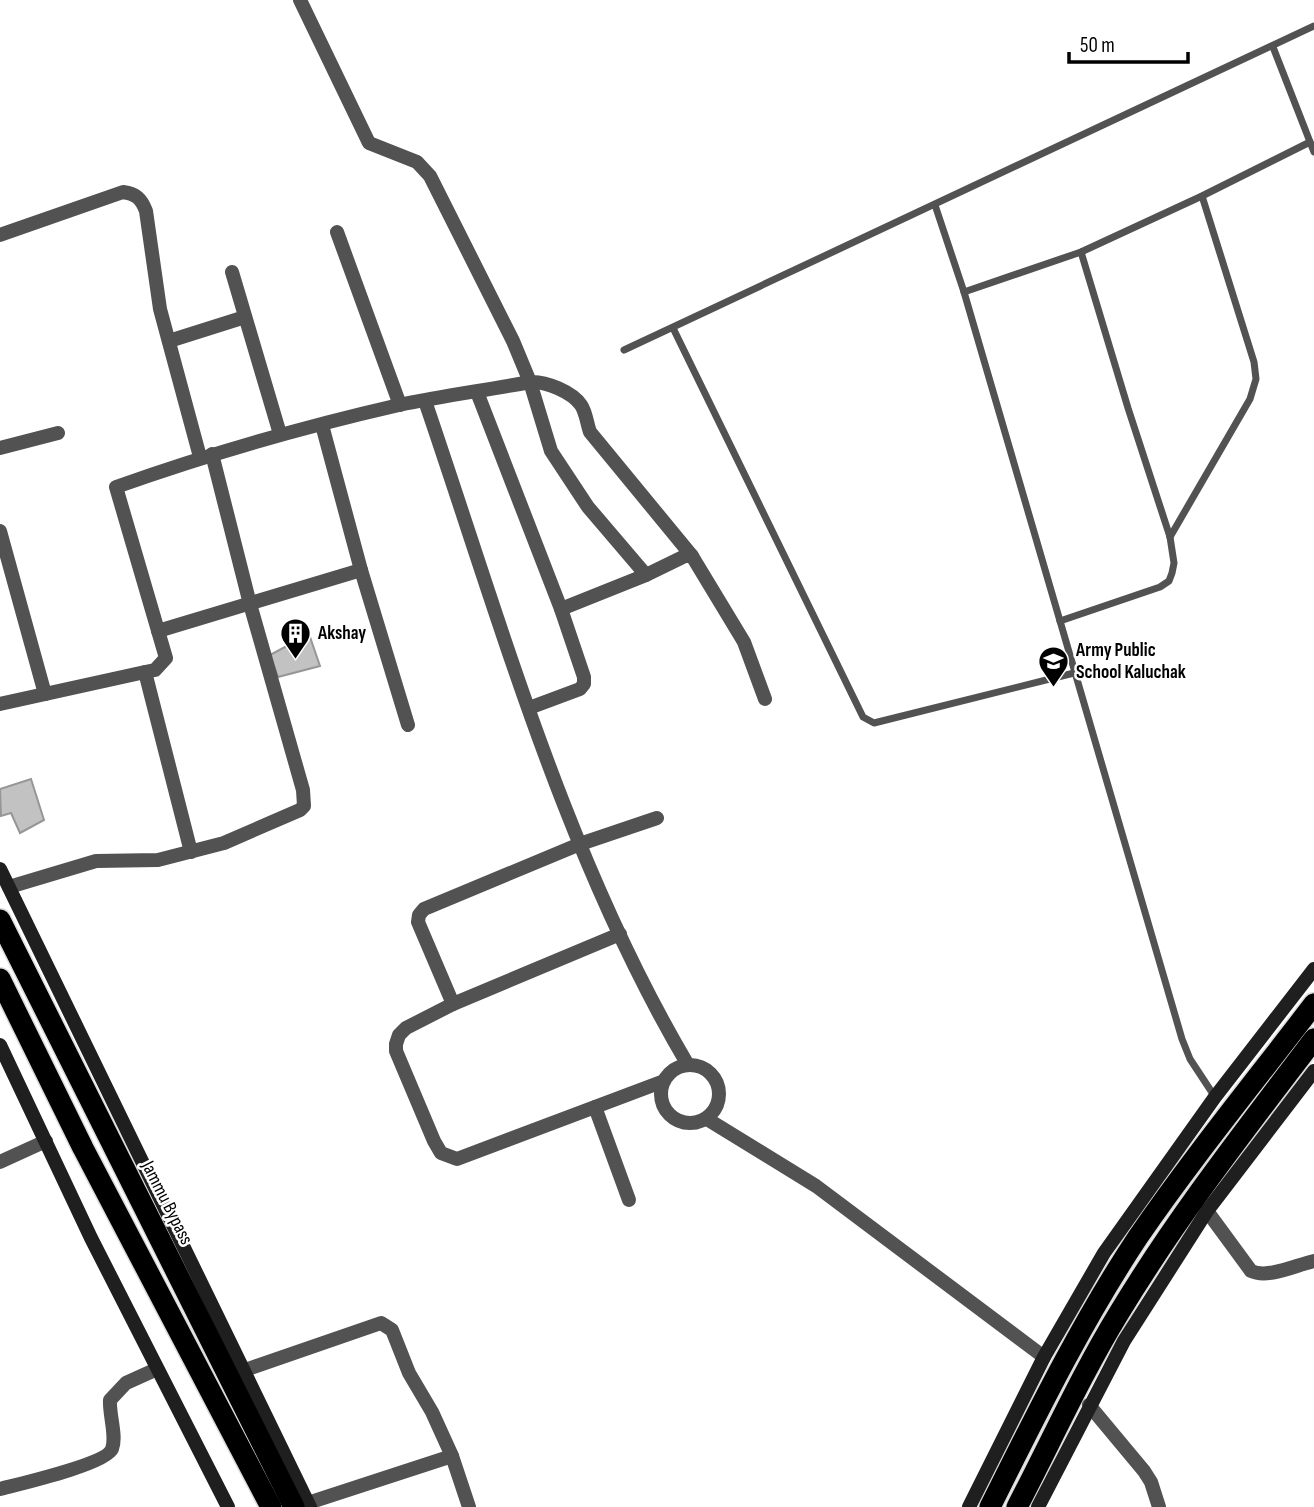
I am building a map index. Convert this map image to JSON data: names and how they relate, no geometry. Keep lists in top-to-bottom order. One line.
{"streets":{"highway":["Jammu Bypass"]},"places":{"building":["Akshay"],"school or university":["Army Public School Kaluchak"]},"scale_bar":"50 m"}
